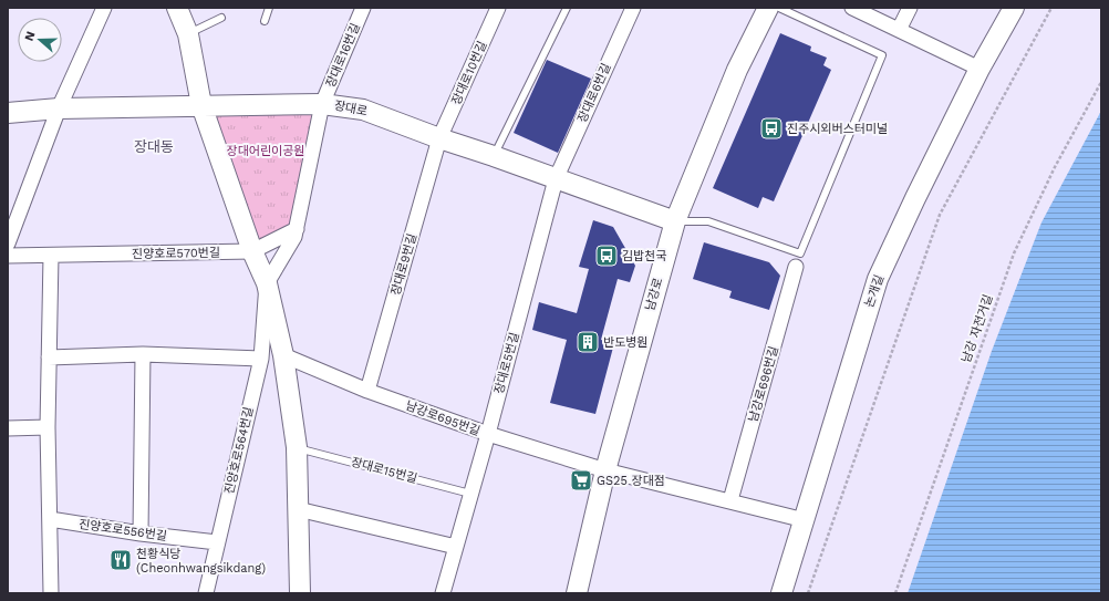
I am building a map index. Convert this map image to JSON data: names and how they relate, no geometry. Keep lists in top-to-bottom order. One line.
{"streets":{"street":["장대로16번길","장대로10번길","장대로6번길","장대로","진양호로570번길","장대로9번길","논개길","남강로","장대로5번길","남강로696번길","남강로695번길","진양호로564번길","진양호로556번길"],"lane":["장대로15번길"],"path":["남강 자전거길"]},"crossings":[["장대로16번길","장대로"],["장대로10번길","장대로"],["장대로10번길","장대로9번길"],["장대로6번길","장대로"],["장대로6번길","장대로5번길"],["장대로","장대로9번길"],["장대로","남강로"],["장대로","장대로5번길"],["장대로9번길","남강로695번길"],["남강로","남강로695번길"],["장대로5번길","남강로695번길"],["장대로5번길","장대로15번길"],["진양호로564번길","진양호로556번길"]],"districts":["장대동"],"parks":["장대어린이공원"],"places":{"bus stop":["진주시외버스터미널","김밥천국"],"building":["반도병원"],"supermarket":["GS25 장대점"],"restaurant":["천황식당 (Cheonhwangsikdang)"]},"north":"left"}
